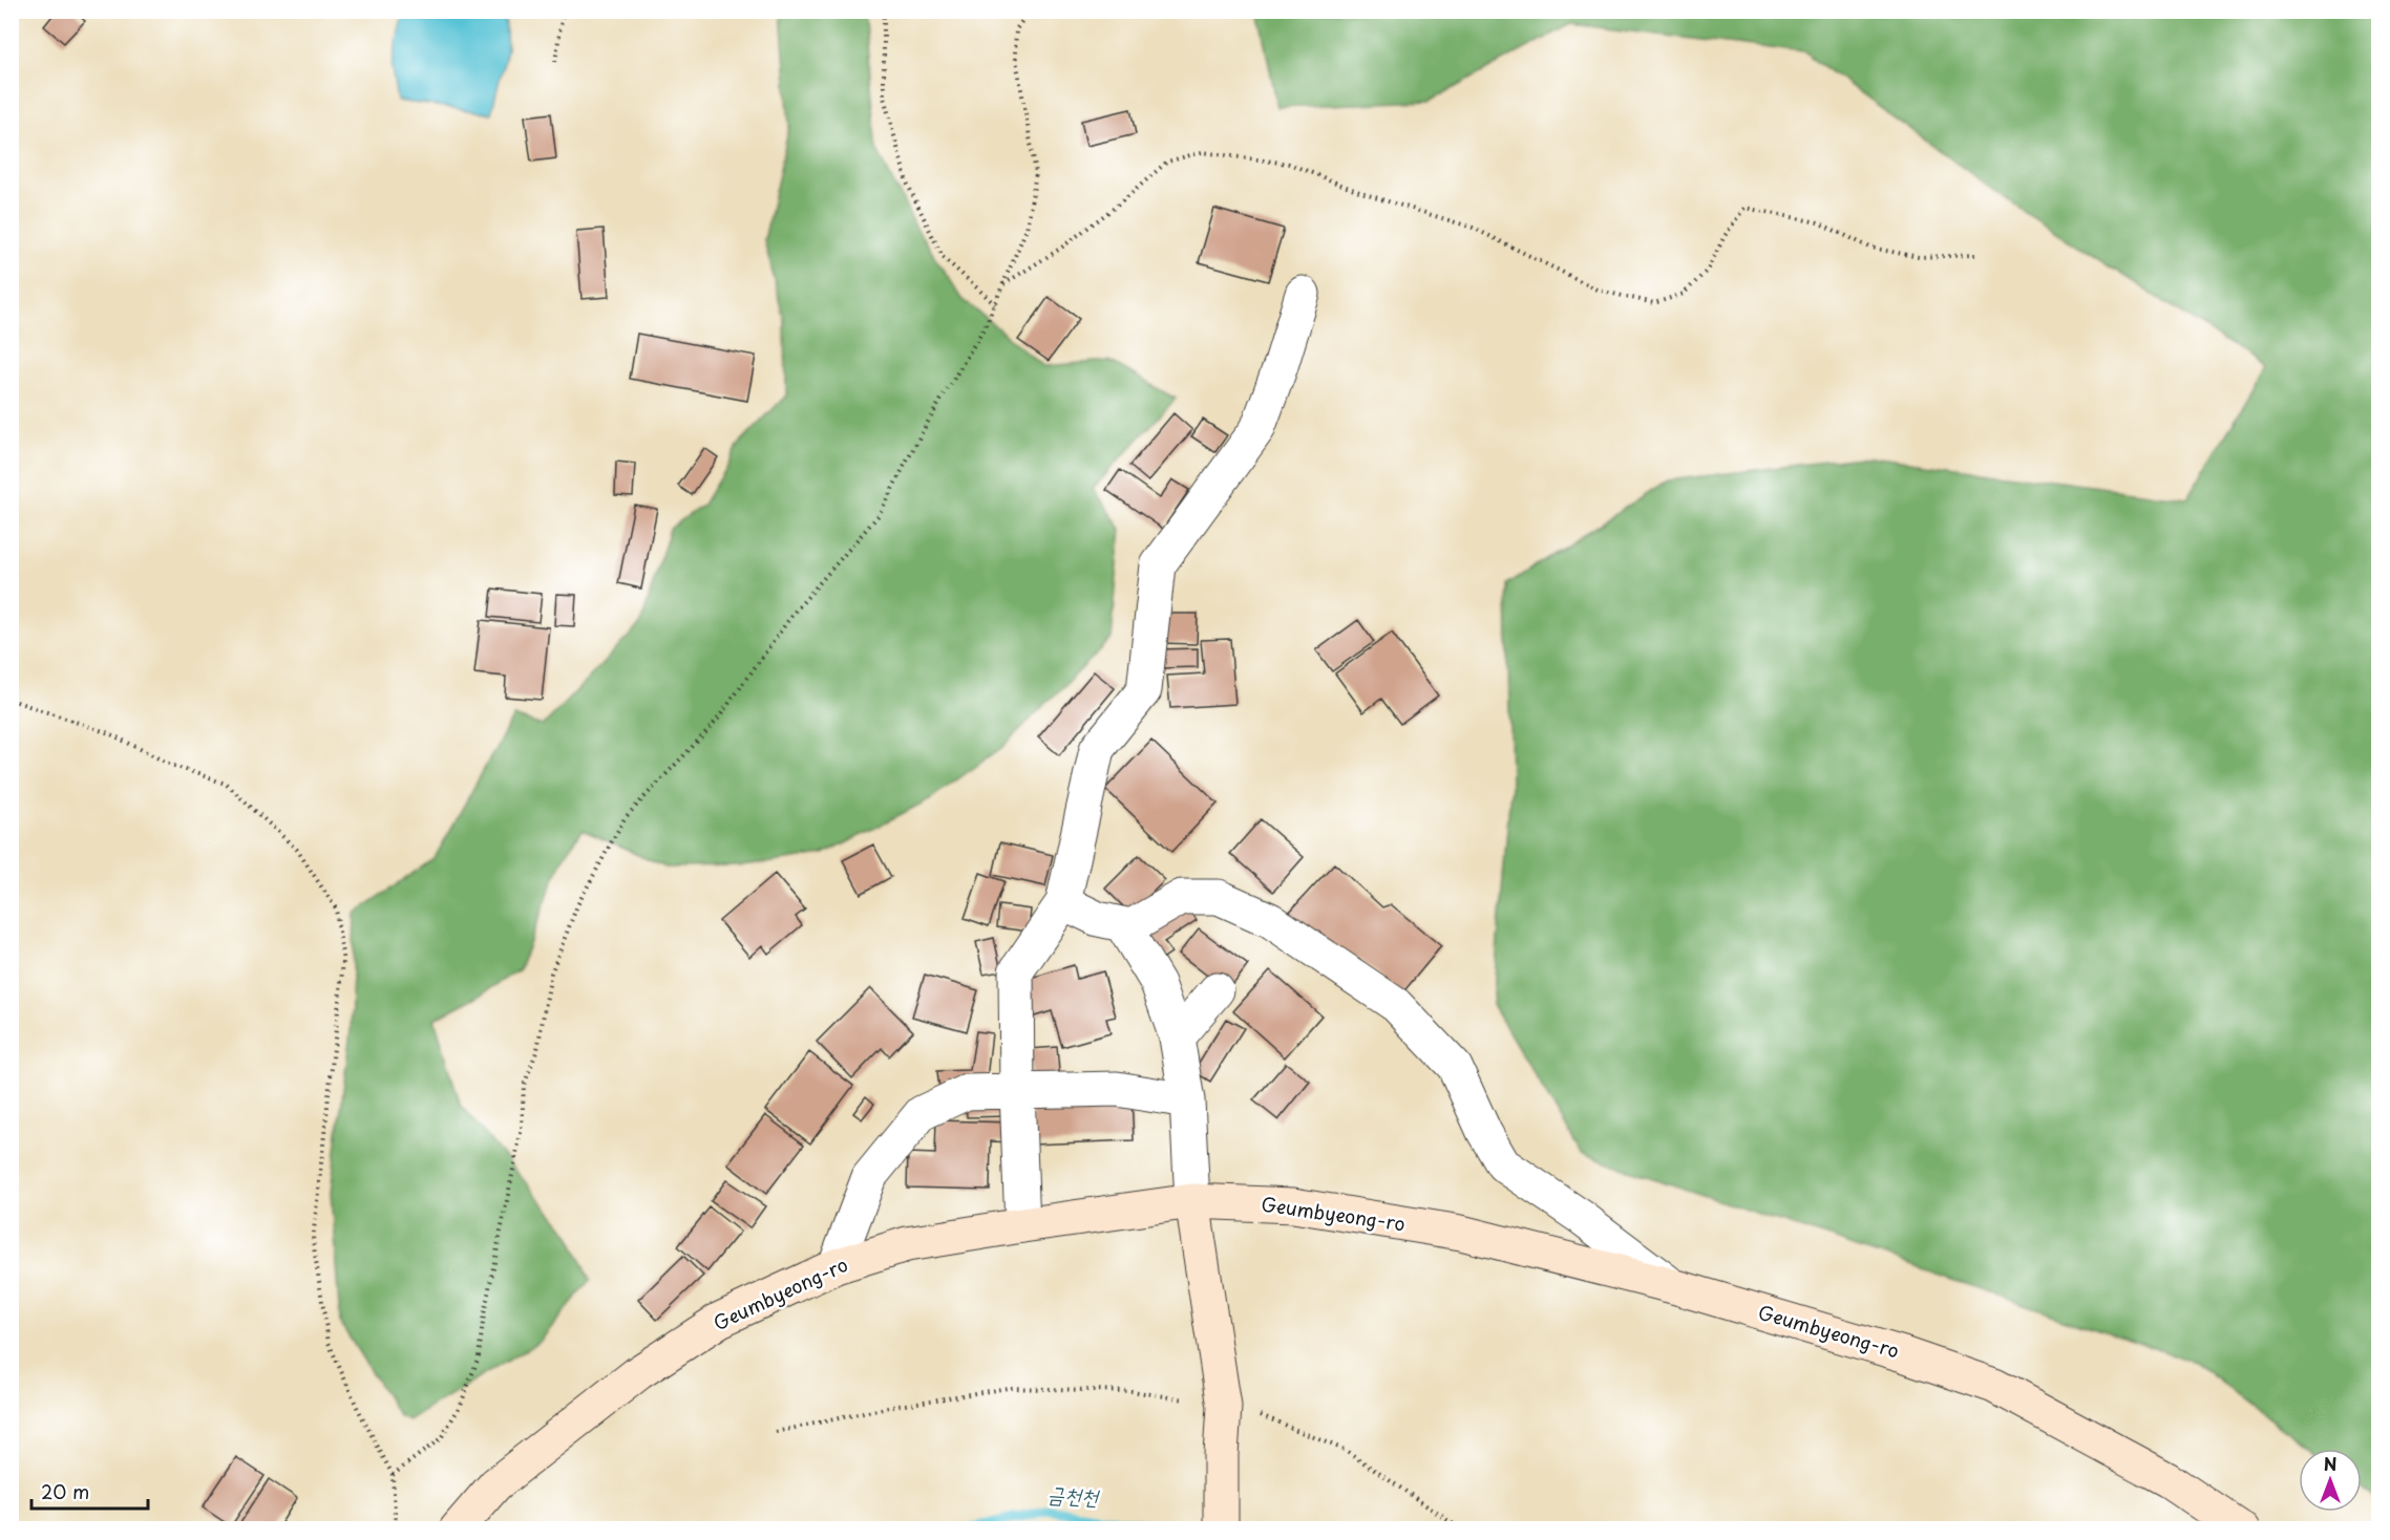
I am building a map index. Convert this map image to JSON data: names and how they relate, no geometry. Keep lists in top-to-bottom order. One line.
{"streets":{"street":["Geumbyeong-ro"]},"water":["금천천"],"scale_bar":"20 m","north":"top"}
